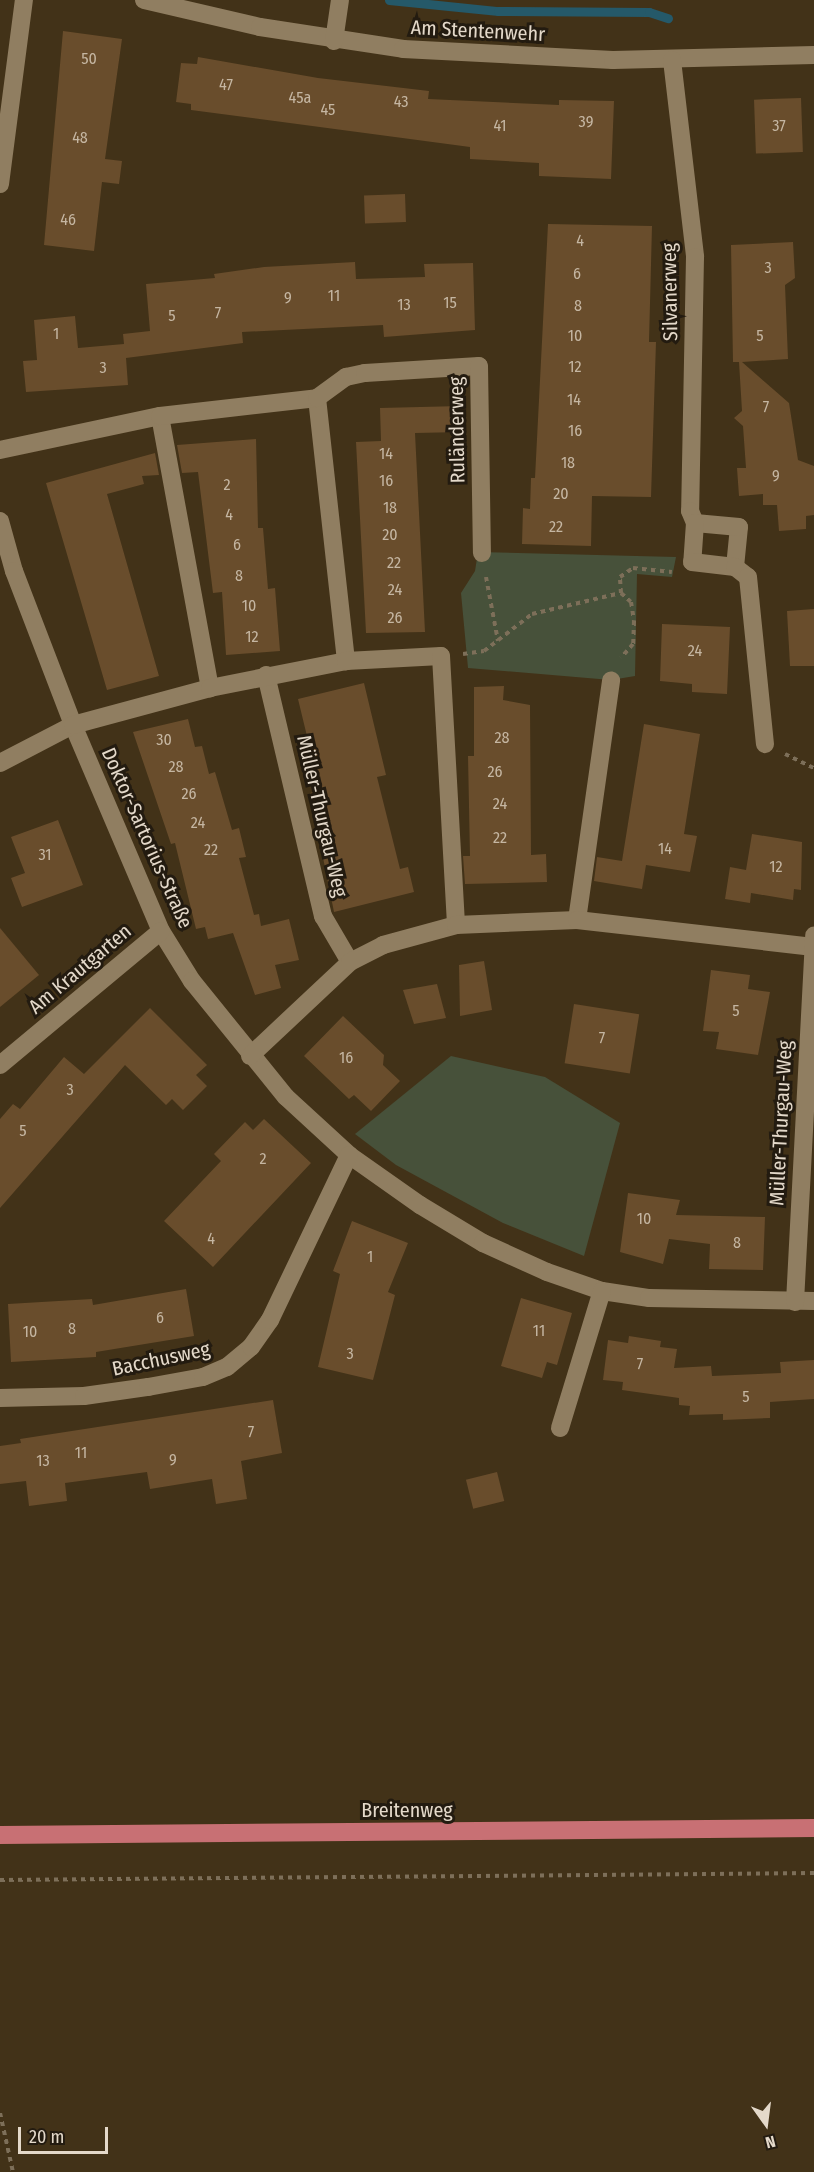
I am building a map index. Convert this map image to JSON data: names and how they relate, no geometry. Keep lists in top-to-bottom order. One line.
{"streets":{"main road":["Breitenweg"],"street":["Am Stentenwehr","Silvanerweg","Ruländerweg","Müller-Thurgau-Weg","Doktor-Sartorius-Straße","Am Krautgarten","Bacchusweg"]},"crossings":[["Am Stentenwehr","Silvanerweg"],["Müller-Thurgau-Weg","Doktor-Sartorius-Straße"],["Doktor-Sartorius-Straße","Am Krautgarten"],["Doktor-Sartorius-Straße","Bacchusweg"]],"house_numbers":["50","47","45a","43","45","39","41","37","48","46","4","3","6","11","9","15","13","8","7","5","1","10","5","12","3","14","7","16","14","18","9","16","2","20","18","4","22","20","6","22","8","24","10","26","12","24","28","30","28","26","26","24","24","22","14","22","31","12","5","7","16","3","5","2","10","4","8","1","6","8","11","10","3","7","5","7","11","9","13"],"scale_bar":"20 m","north":"bottom"}
